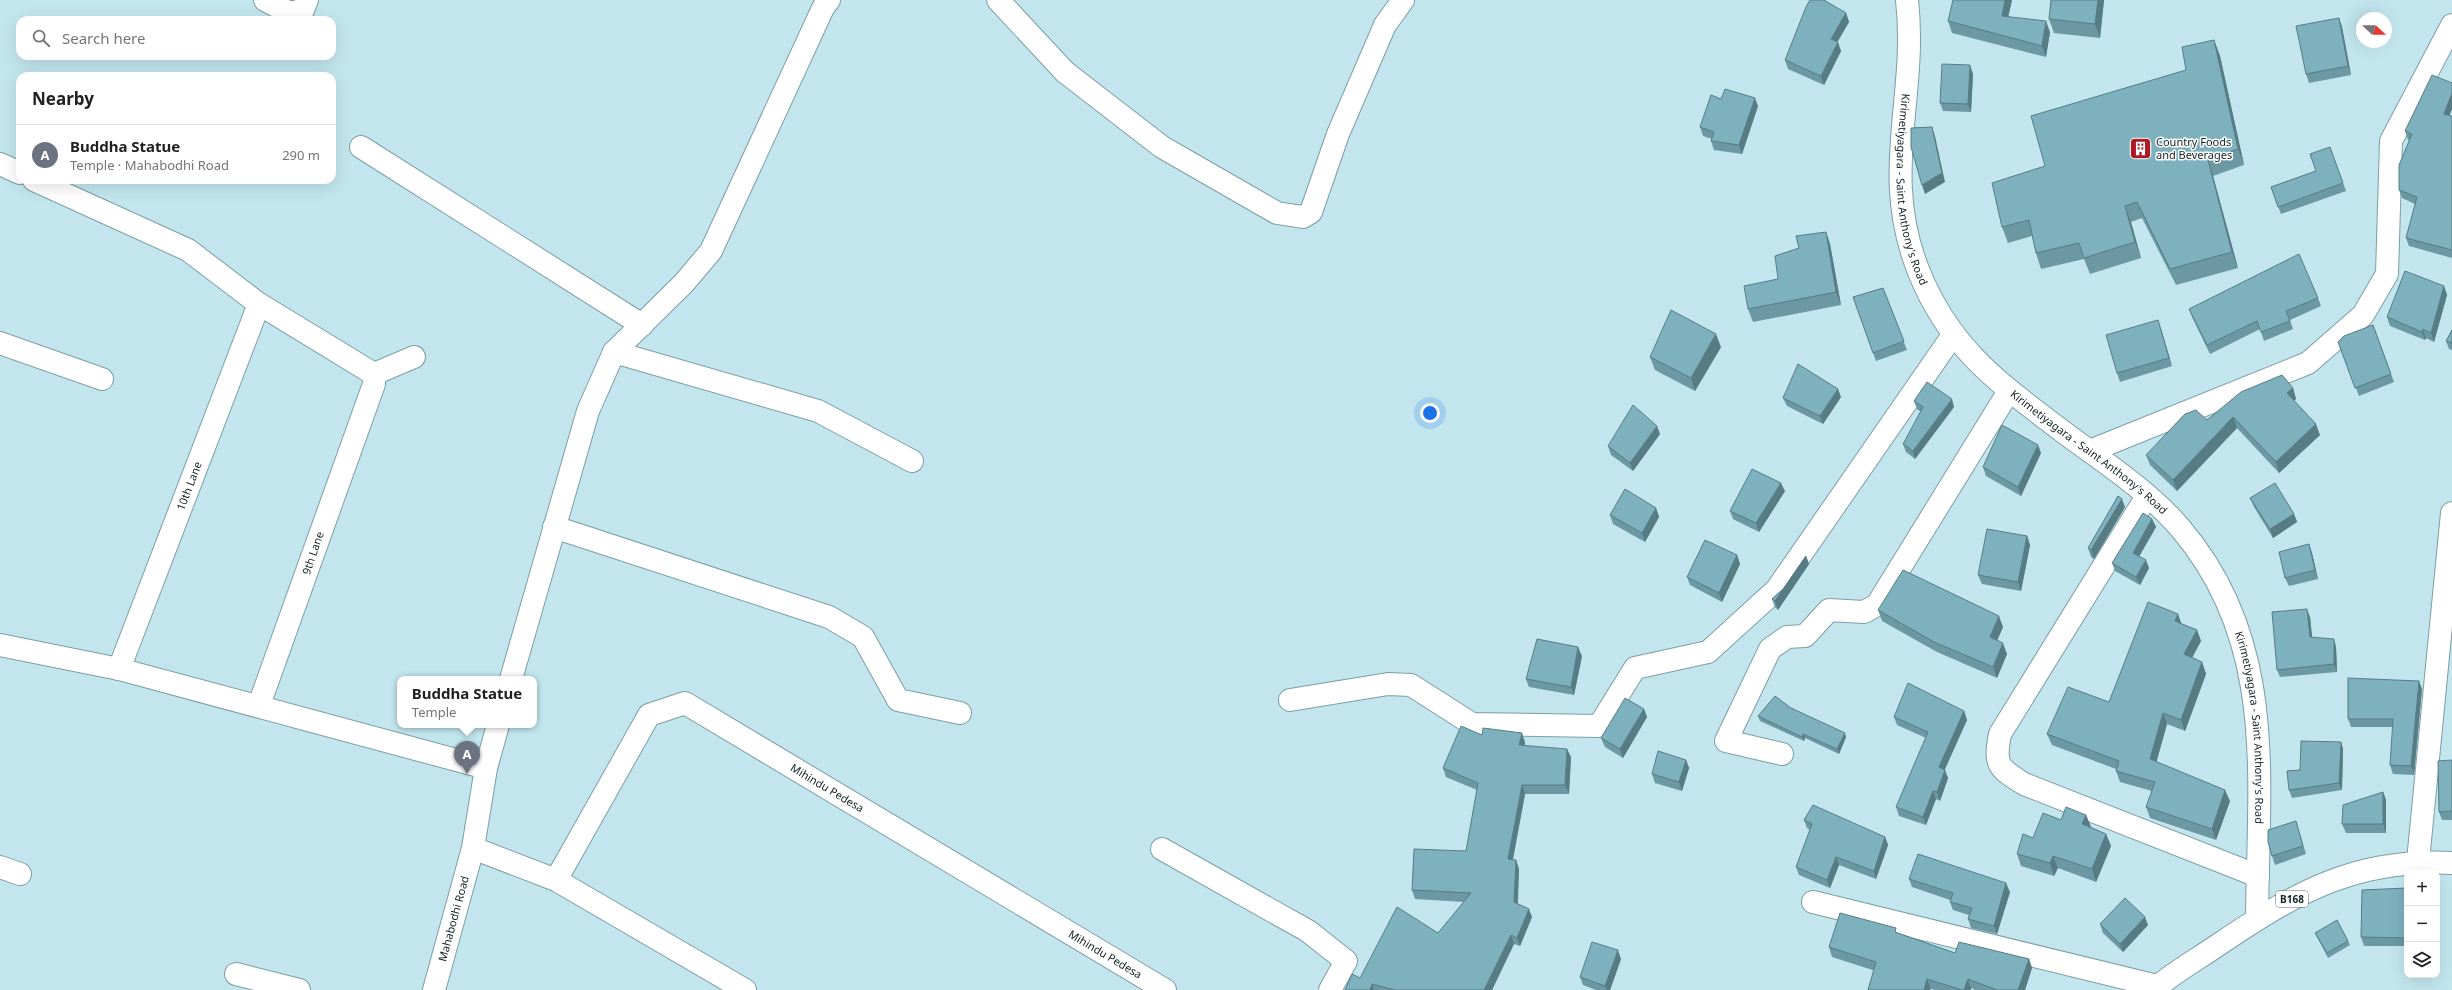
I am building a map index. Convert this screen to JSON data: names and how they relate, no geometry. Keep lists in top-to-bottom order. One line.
{"streets":{"street":["Kirimetiyagara - Saint Anthony's Road","10th Lane","9th Lane","Mihindu Pedesa","B168","Mahabodhi Road"]},"crossings":[["Kirimetiyagara - Saint Anthony's Road","B168"]],"places":{"building":["Country Foods and Beverages"]},"north":"right","page":{"search":"Search here","heading":"Nearby","list":[{"mark":"A","name":"Buddha Statue","note":"Temple · Mahabodhi Road","value":"290 m"}],"popup":["Buddha Statue","Temple"],"pins":"A","map_buttons":["+","−"]}}
